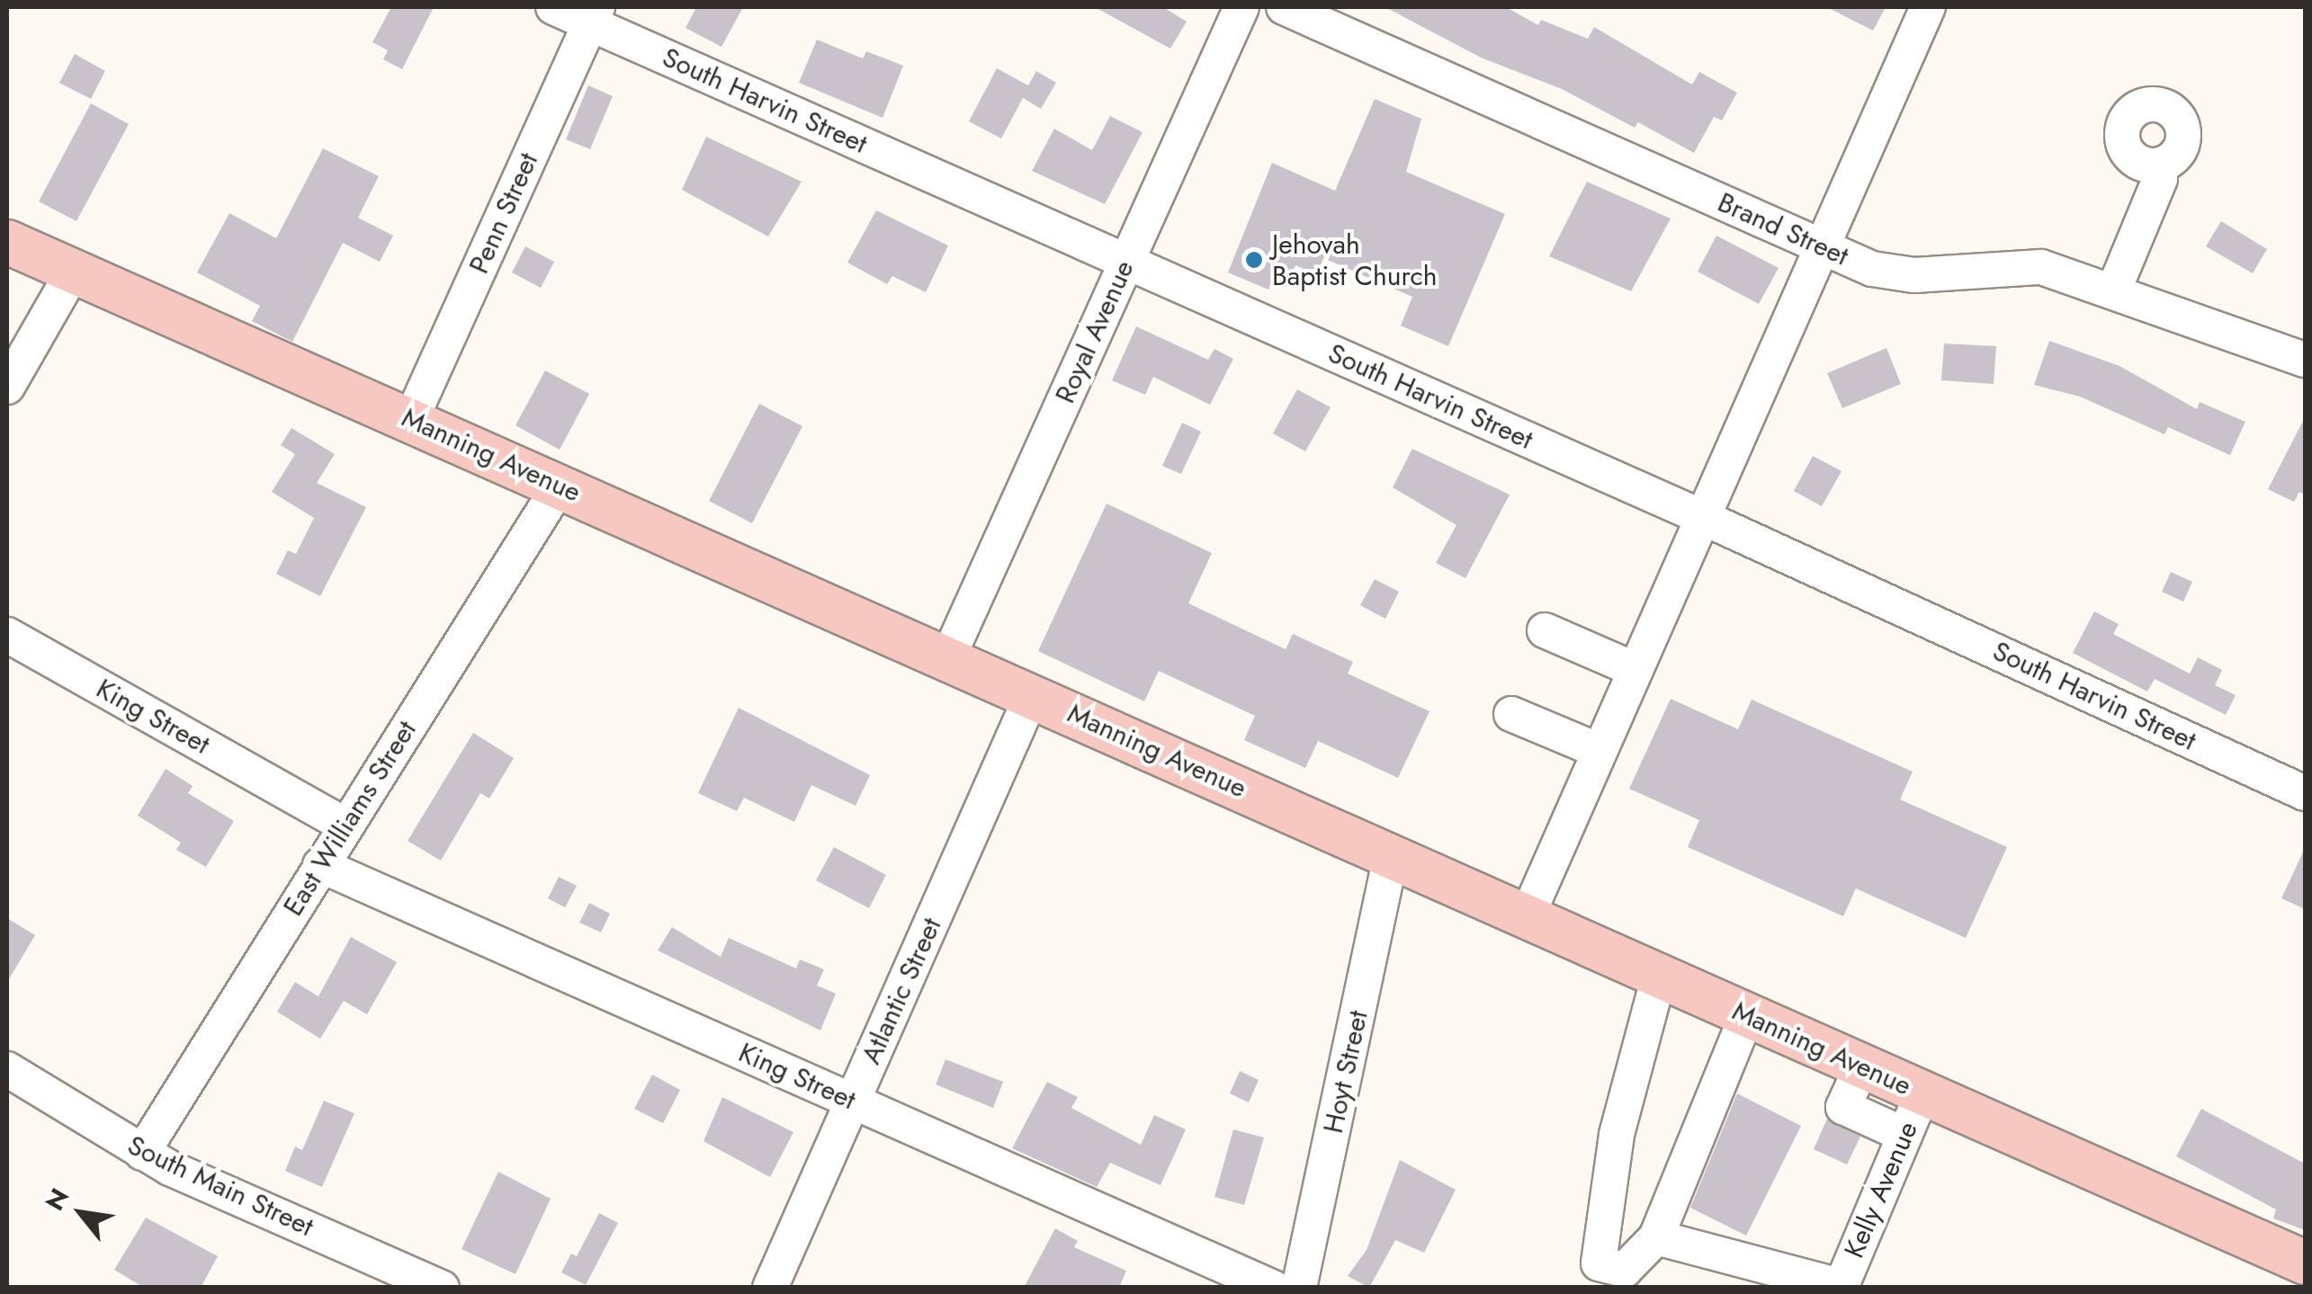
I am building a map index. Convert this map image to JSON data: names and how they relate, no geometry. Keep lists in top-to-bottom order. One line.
{"streets":{"main road":["Manning Avenue"],"street":["South Harvin Street","Penn Street","Brand Street","Royal Avenue","King Street","East Williams Street","Atlantic Street","Hoyt Street","South Main Street","Kelly Avenue"]},"crossings":[["South Harvin Street","Penn Street"],["South Harvin Street","Royal Avenue"],["Penn Street","Manning Avenue"],["Royal Avenue","Manning Avenue"],["Manning Avenue","East Williams Street"],["Manning Avenue","Atlantic Street"],["Manning Avenue","Hoyt Street"],["Manning Avenue","Kelly Avenue"],["King Street","East Williams Street"],["King Street","Atlantic Street"],["East Williams Street","South Main Street"]],"places":["Jehovah Baptist Church"],"north":"top left"}
